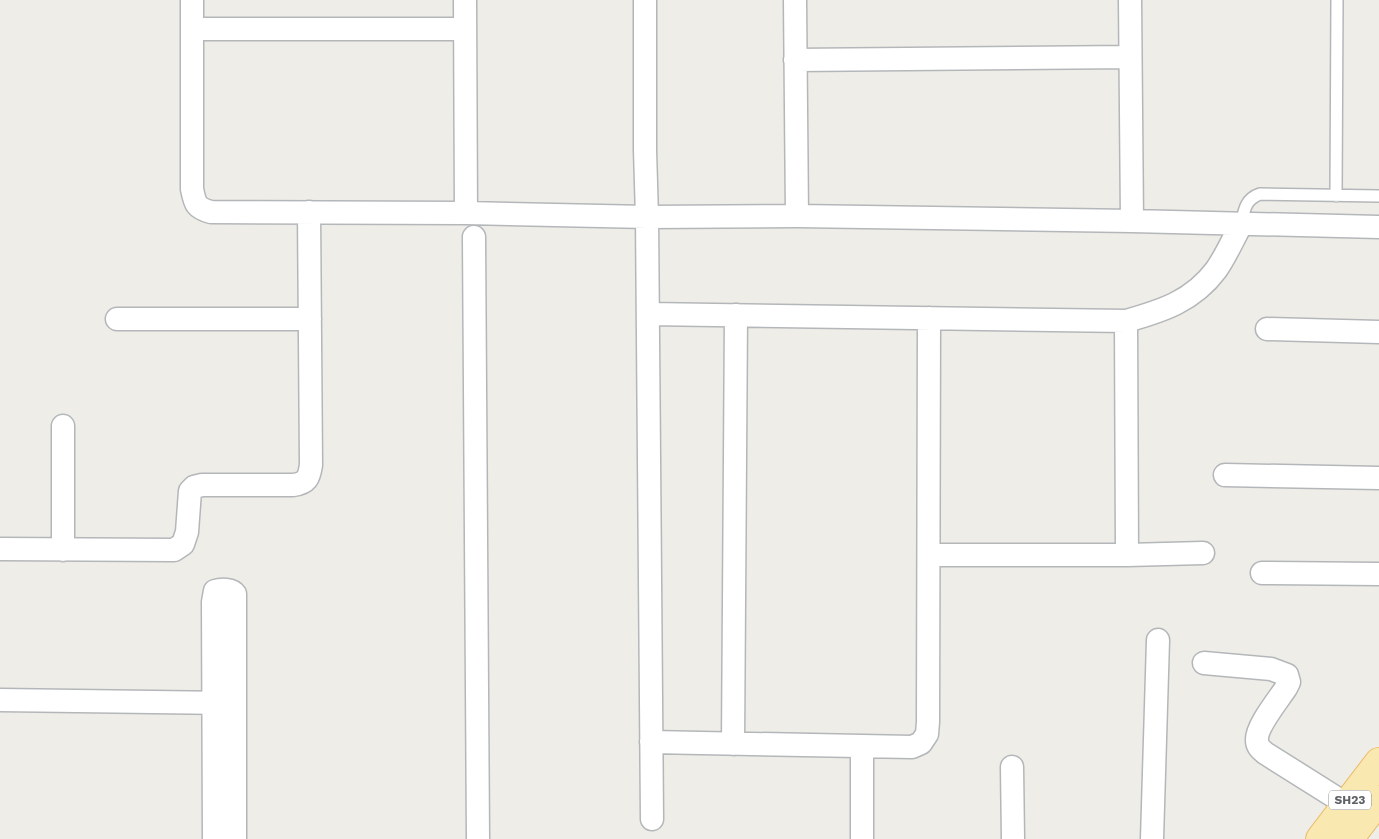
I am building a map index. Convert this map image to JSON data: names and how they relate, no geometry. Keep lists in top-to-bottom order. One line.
{"streets":{"main road":["SH23"]}}
